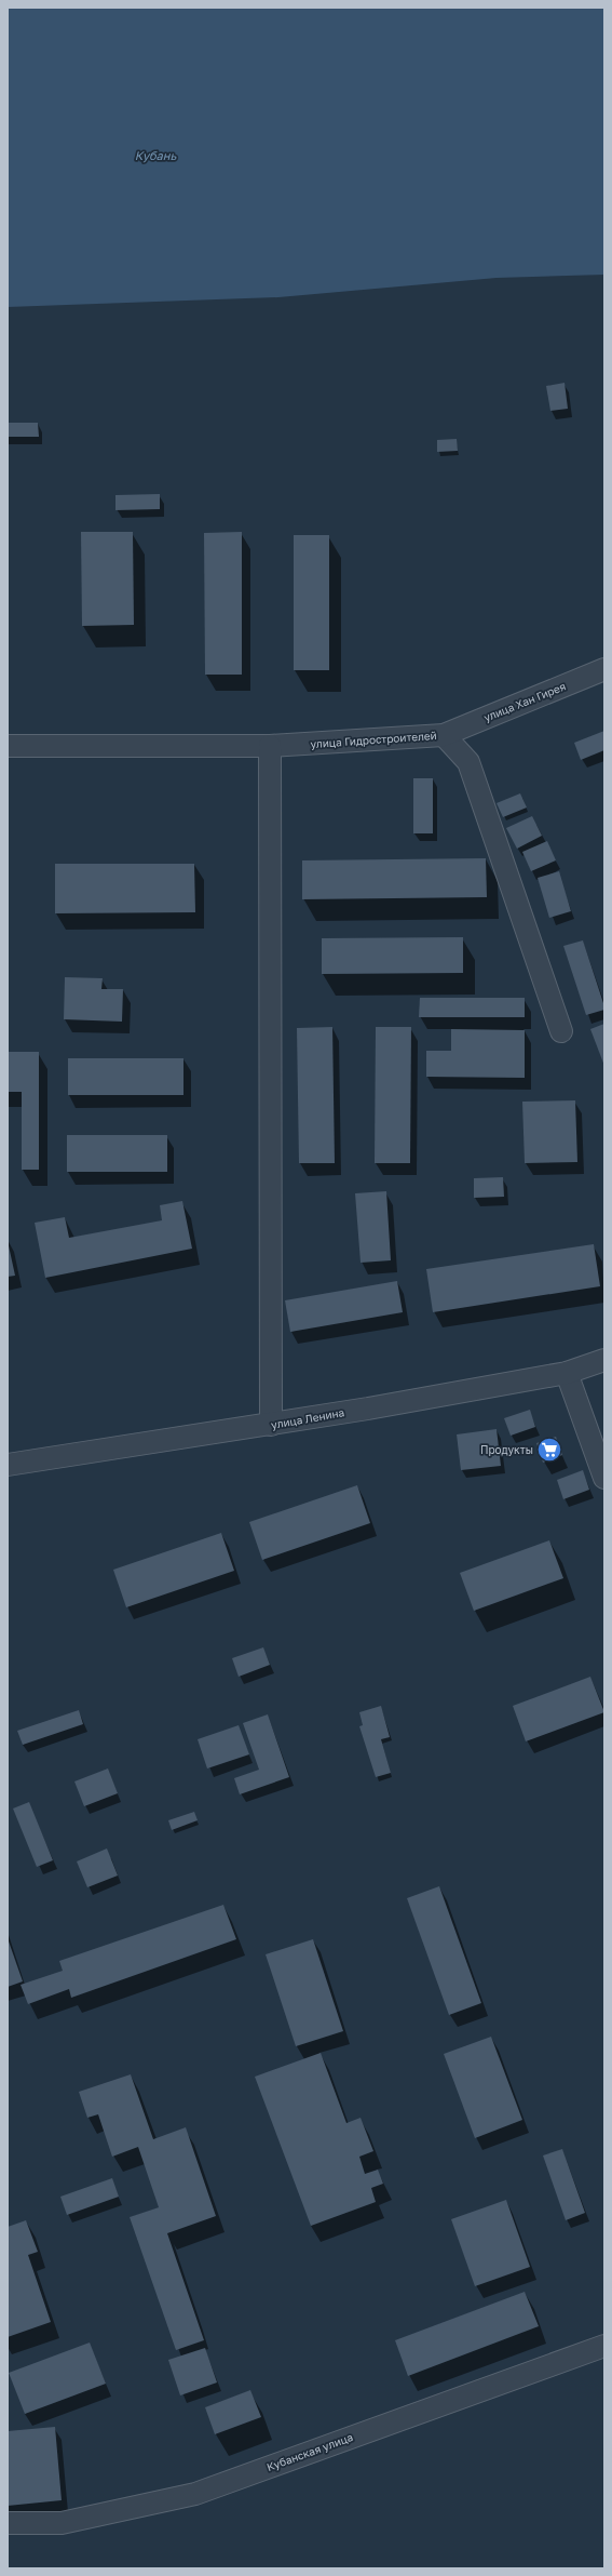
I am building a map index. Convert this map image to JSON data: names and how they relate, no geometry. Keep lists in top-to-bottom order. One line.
{"streets":{"street":["улица Хан Гирея","улица Гидростроителей","улица Ленина","Кубанская улица"]},"crossings":[["улица Хан Гирея","улица Гидростроителей"]],"water":["Кубань"],"places":{"supermarket":["Продукты"]}}
